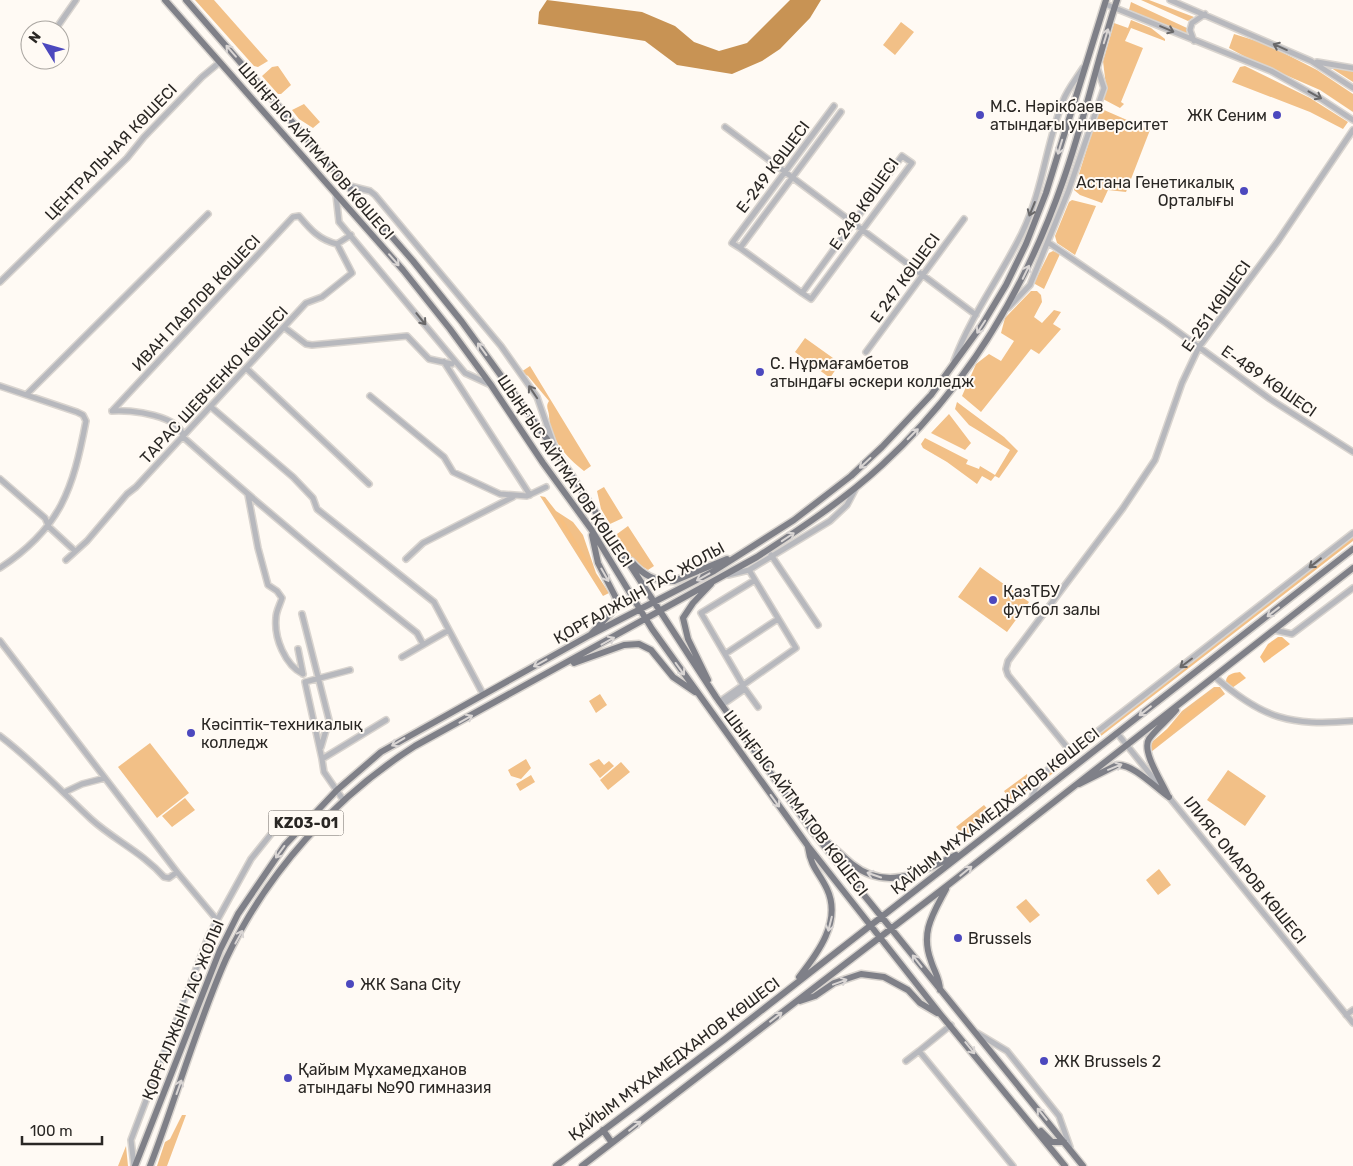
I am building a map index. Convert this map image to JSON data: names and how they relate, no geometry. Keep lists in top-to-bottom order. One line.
{"streets":{"main road":["ШЫҢҒЫС АЙТМАТОВ КӨШЕСІ","ҚОРҒАЛЖЫН ТАС ЖОЛЫ","ҚАЙЫМ МҰХАМЕДХАНОВ КӨШЕСІ","KZ03-01"],"street":["ЦЕНТРАЛЬНАЯ КӨШЕСІ","Е-249 КӨШЕСІ","Е 248 КӨШЕСІ","Е 247 КӨШЕСІ","ИВАН ПАВЛОВ КӨШЕСІ","Е-251 КӨШЕСІ","Е-489 КӨШЕСІ","ТАРАС ШЕВЧЕНКО КӨШЕСІ","ІЛИЯС ОМАРОВ КӨШЕСІ"]},"crossings":[["ШЫҢҒЫС АЙТМАТОВ КӨШЕСІ","ЦЕНТРАЛЬНАЯ КӨШЕСІ"],["ШЫҢҒЫС АЙТМАТОВ КӨШЕСІ","ҚОРҒАЛЖЫН ТАС ЖОЛЫ"],["ШЫҢҒЫС АЙТМАТОВ КӨШЕСІ","ҚАЙЫМ МҰХАМЕДХАНОВ КӨШЕСІ"],["ИВАН ПАВЛОВ КӨШЕСІ","ТАРАС ШЕВЧЕНКО КӨШЕСІ"],["Е-251 КӨШЕСІ","Е-489 КӨШЕСІ"],["ҚАЙЫМ МҰХАМЕДХАНОВ КӨШЕСІ","ІЛИЯС ОМАРОВ КӨШЕСІ"]],"places":["М.С. Нәрікбаев атындағы университет","ЖК Сеним","Астана Генетикалық Орталығы","С. Нұрмағамбетов атындағы әскери колледж","ҚазТБУ футбол залы","Кәсіптік-техникалық колледж","Brussels","ЖК Sana City","ЖК Brussels 2","Қайым Мұхамедханов атындағы №90 гимназия"],"scale_bar":"100 m","north":"top left"}
